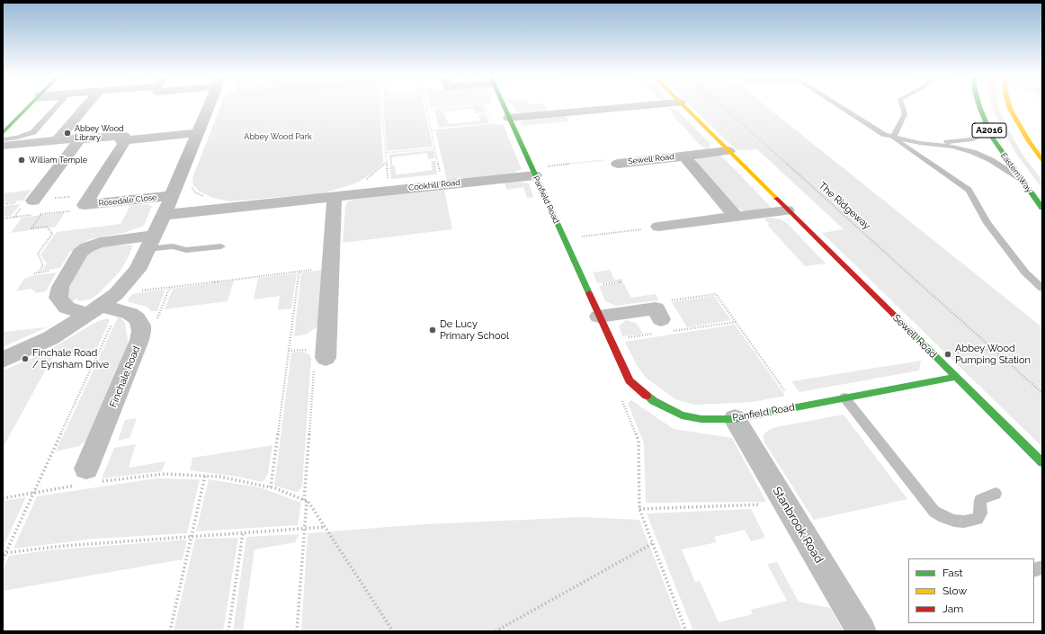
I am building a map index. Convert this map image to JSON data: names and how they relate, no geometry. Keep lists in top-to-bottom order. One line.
{"streets":{"street":["A2016","Sewell Road","Eastern Way","Cookhill Road","Panfield Road","Rosedale Close","Finchale Road","Stanbrook Road"],"path":["The Ridgeway"]},"crossings":[["Sewell Road","Panfield Road"],["Cookhill Road","Panfield Road"],["Panfield Road","Stanbrook Road"]],"parks":["Abbey Wood Park"],"places":["Abbey Wood Library","William Temple","De Lucy Primary School","Abbey Wood Pumping Station","Finchale Road / Eynsham Drive"],"legend":["Fast","Slow","Jam"]}
